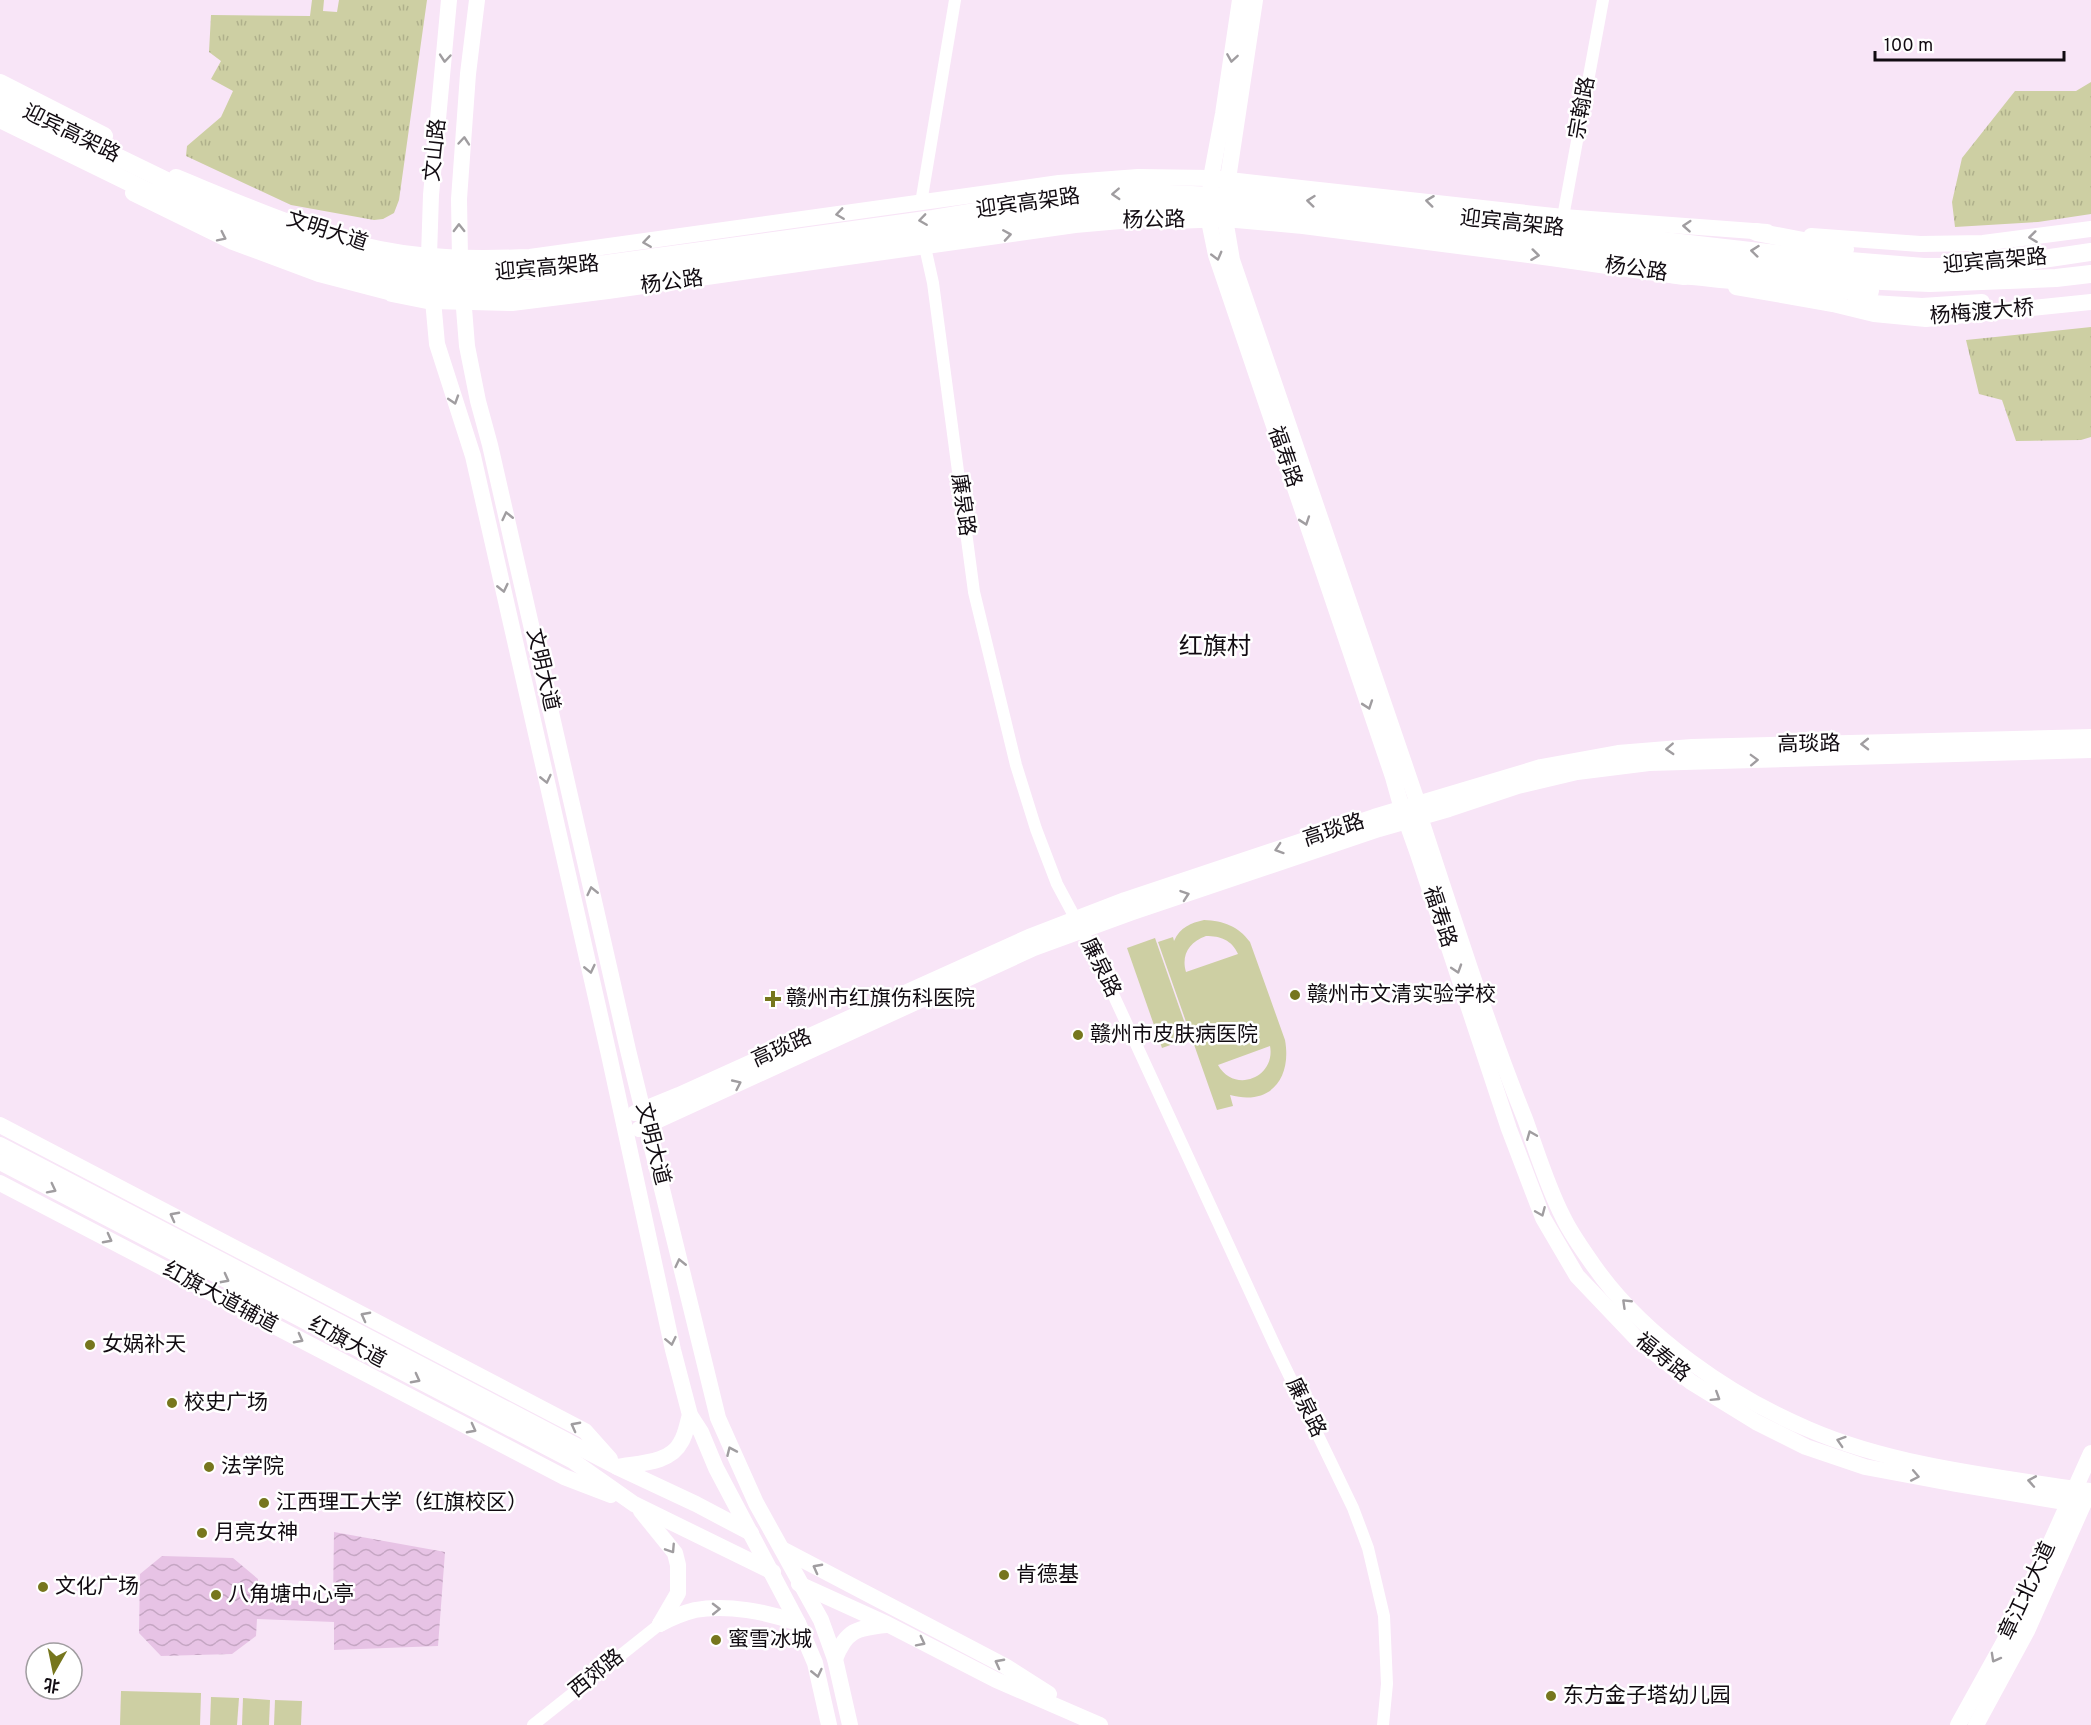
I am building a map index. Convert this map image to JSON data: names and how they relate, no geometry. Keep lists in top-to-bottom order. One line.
{"streets":{"highway":["迎宾高架路","文明大道"],"main road":["文山路","杨公路","杨梅渡大桥","福寿路","高琰路","红旗大道辅道","红旗大道","章江北大道"],"street":["宗翰路","廉泉路","西郊路"]},"crossings":[["宗翰路","杨公路"],["迎宾高架路","杨公路"],["迎宾高架路","杨梅渡大桥"],["文山路","杨公路"],["文山路","文明大道"],["杨公路","文明大道"],["杨公路","杨梅渡大桥"],["杨公路","福寿路"],["杨公路","廉泉路"],["文明大道","高琰路"],["文明大道","红旗大道"],["福寿路","高琰路"],["福寿路","章江北大道"],["廉泉路","高琰路"],["红旗大道辅道","红旗大道"]],"districts":["红旗村"],"places":{"other":["赣州市文清实验学校","赣州市皮肤病医院","女娲补天","校史广场","法学院","江西理工大学（红旗校区）","月亮女神","肯德基","文化广场","八角塘中心亭","蜜雪冰城","东方金子塔幼儿园"],"health":["赣州市红旗伤科医院"]},"scale_bar":"100 m","north":"bottom"}
